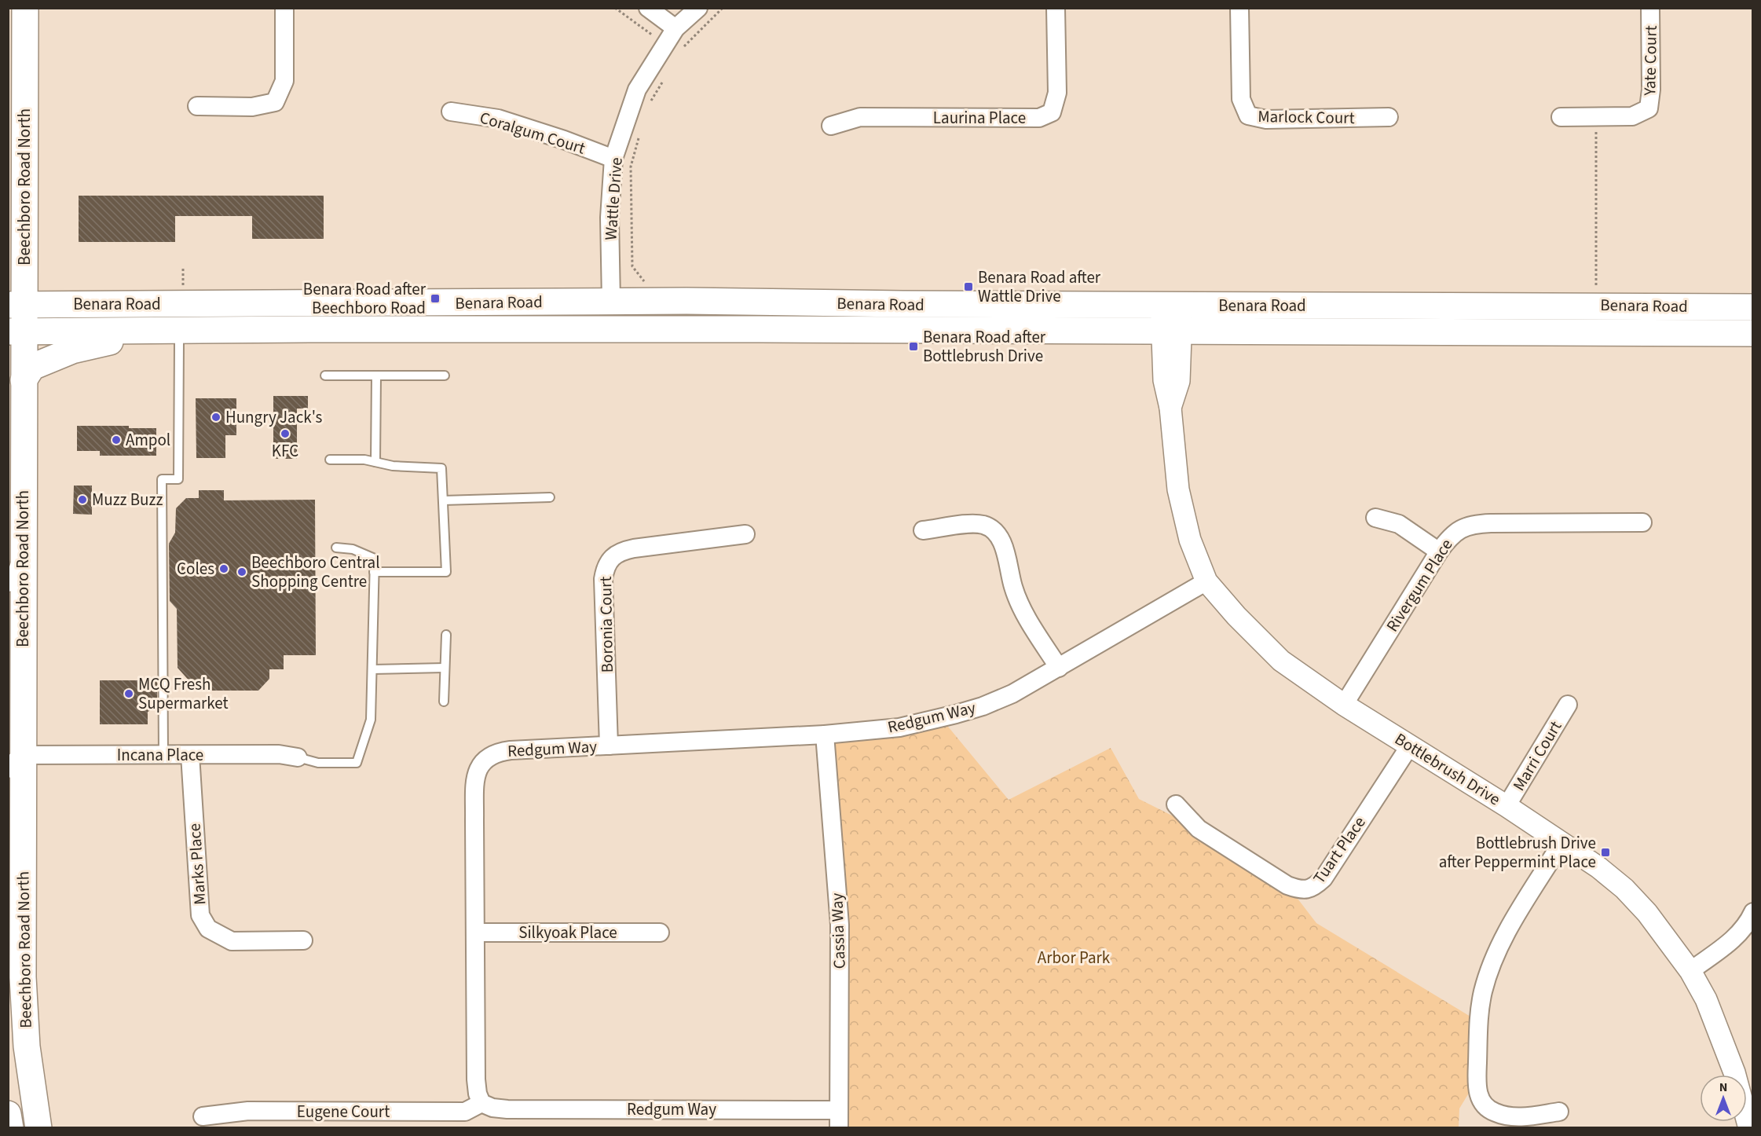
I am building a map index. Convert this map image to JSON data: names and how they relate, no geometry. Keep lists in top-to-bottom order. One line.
{"streets":{"main road":["Beechboro Road North","Benara Road"],"street":["Yate Court","Marlock Court","Laurina Place","Coralgum Court","Wattle Drive","Rivergum Place","Boronia Court","Redgum Way","Incana Place","Marri Court","Bottlebrush Drive","Tuart Place","Marks Place","Cassia Way","Silkyoak Place","Eugene Court"]},"crossings":[["Coralgum Court","Wattle Drive"],["Beechboro Road North","Benara Road"],["Beechboro Road North","Incana Place"],["Wattle Drive","Benara Road"],["Benara Road","Bottlebrush Drive"],["Rivergum Place","Bottlebrush Drive"],["Boronia Court","Redgum Way"],["Redgum Way","Bottlebrush Drive"],["Redgum Way","Cassia Way"],["Redgum Way","Silkyoak Place"],["Redgum Way","Eugene Court"],["Incana Place","Marks Place"],["Marri Court","Bottlebrush Drive"],["Bottlebrush Drive","Tuart Place"]],"parks":["Arbor Park"],"places":{"transit":["Benara Road after Wattle Drive","Benara Road after Beechboro Road","Benara Road after Bottlebrush Drive","Bottlebrush Drive after Peppermint Place"],"other":["Hungry Jack's","KFC","Ampol","Muzz Buzz","Coles","Beechboro Central Shopping Centre","MCQ Fresh Supermarket"]},"north":"top"}
